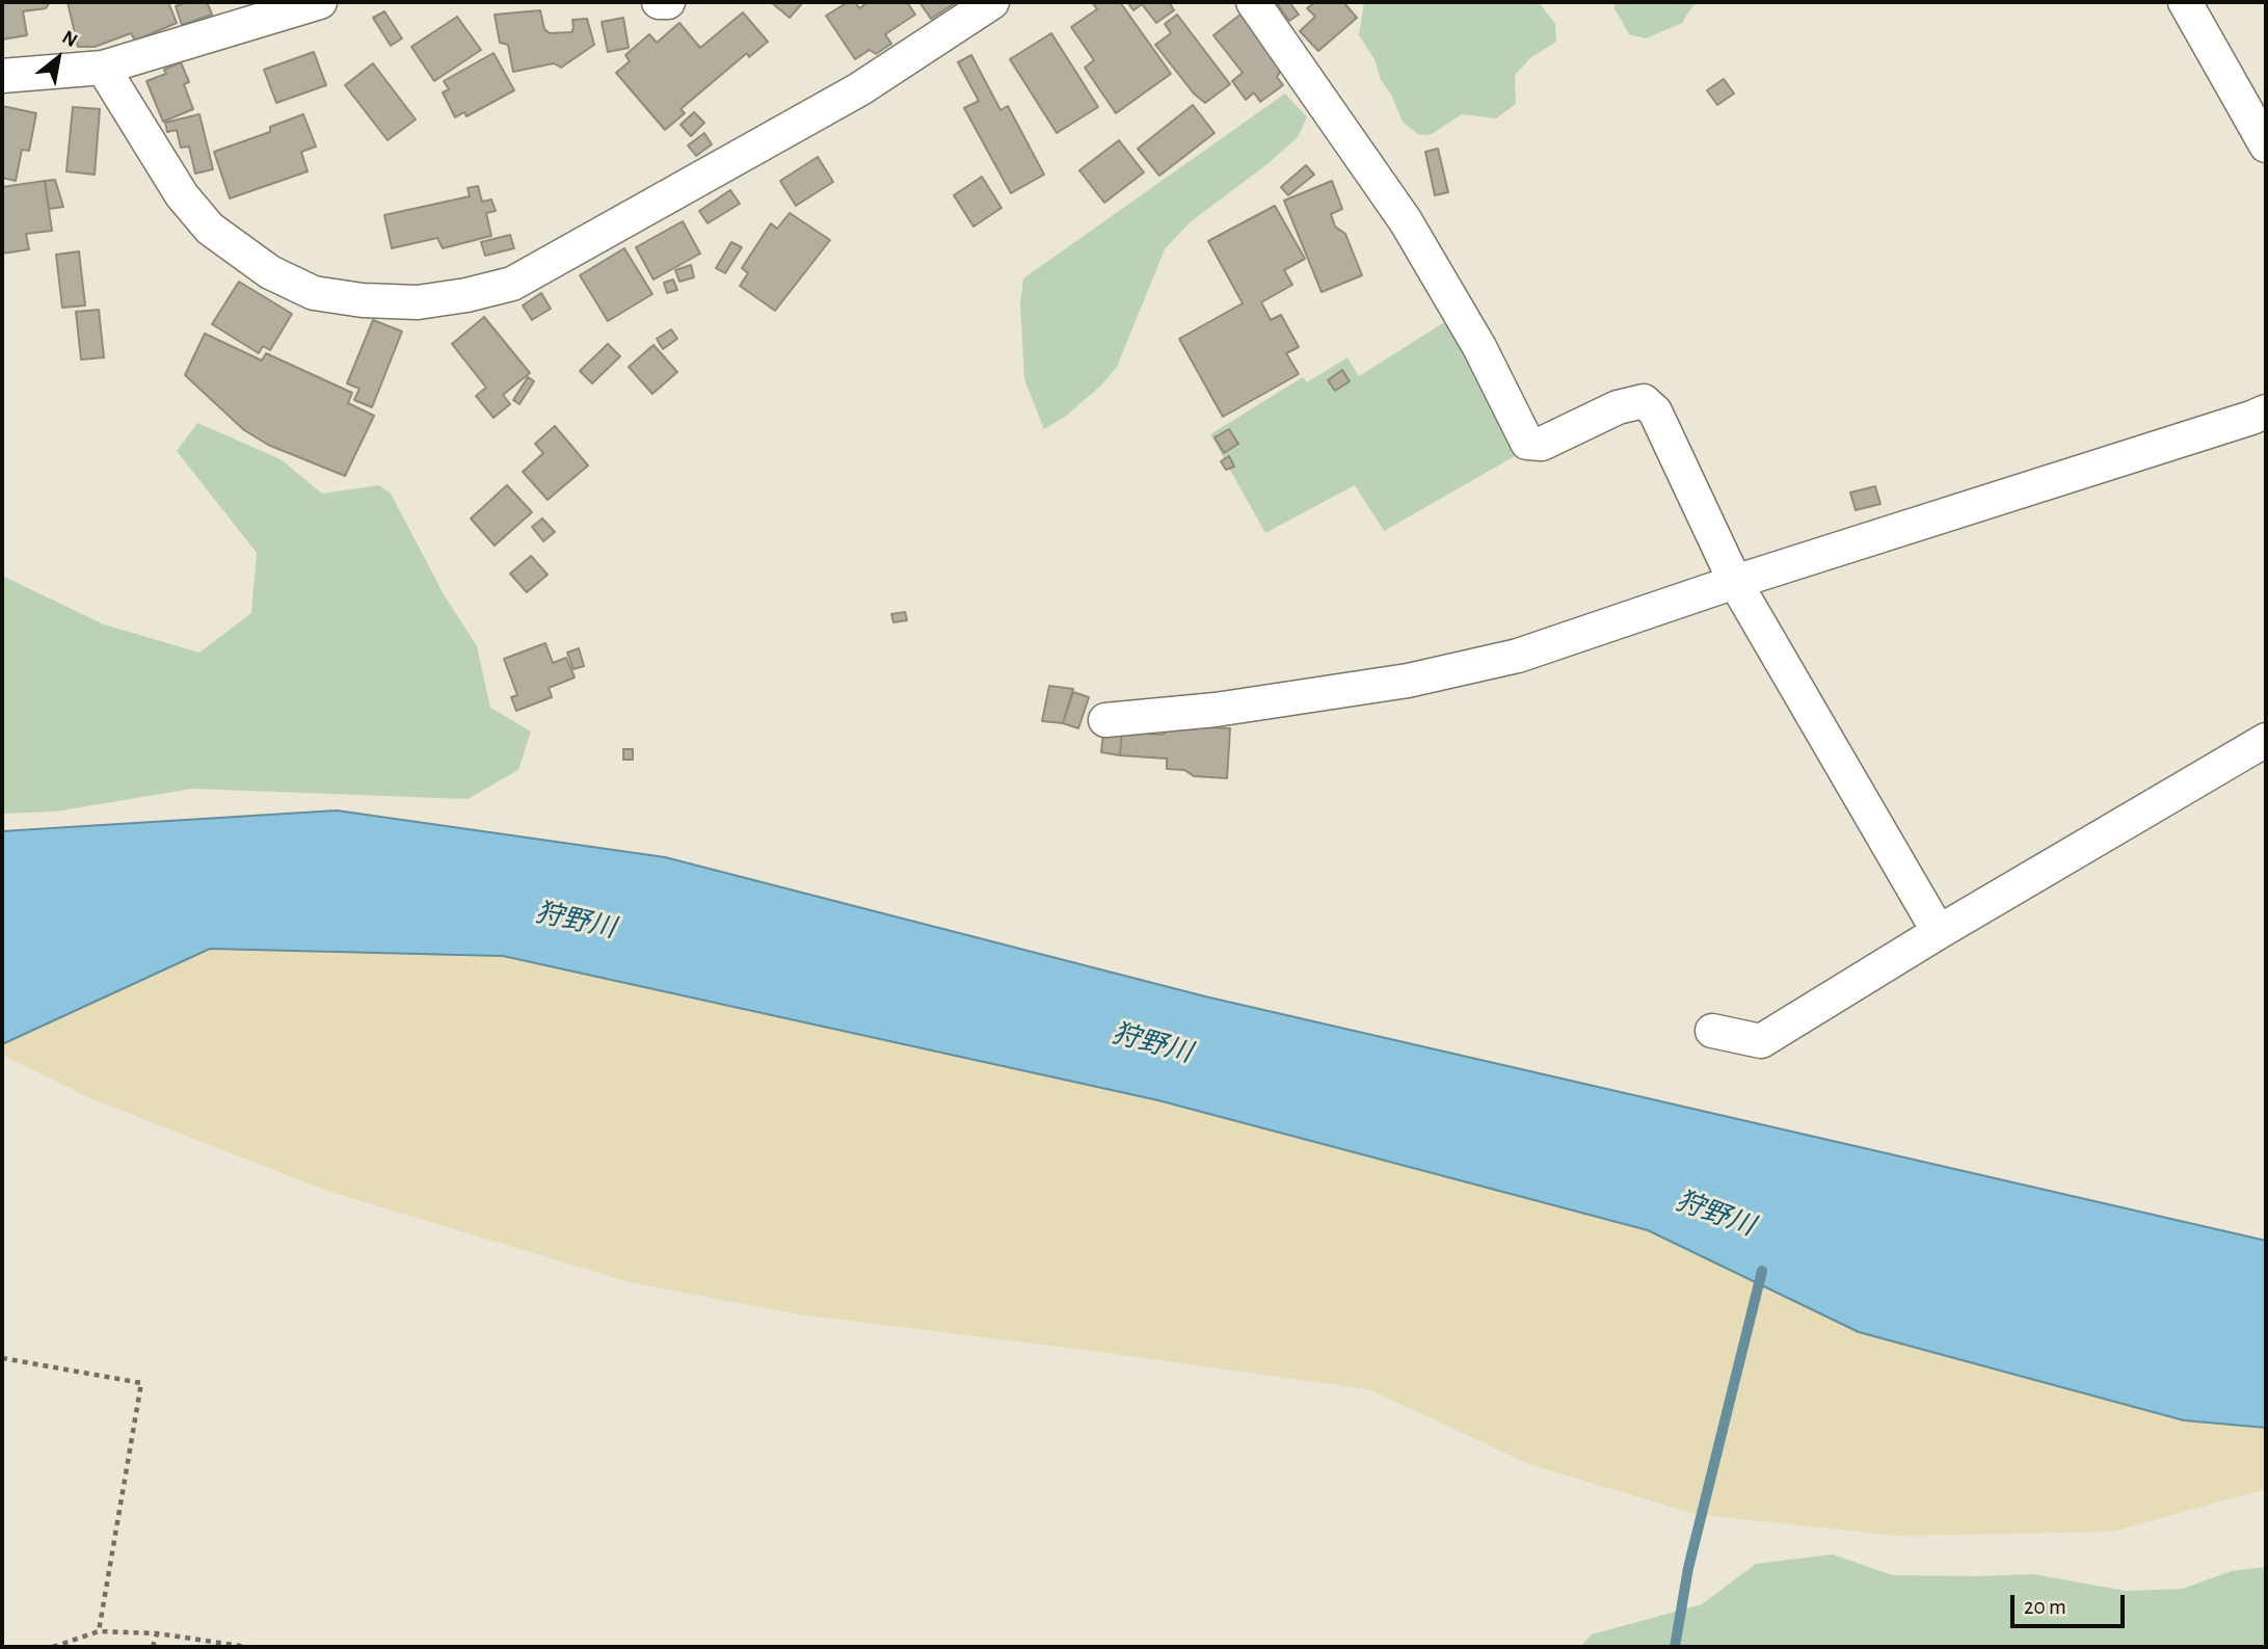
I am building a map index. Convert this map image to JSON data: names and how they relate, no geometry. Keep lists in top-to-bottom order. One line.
{"water":["狩野川"],"scale_bar":"20 m","north":"top right"}
